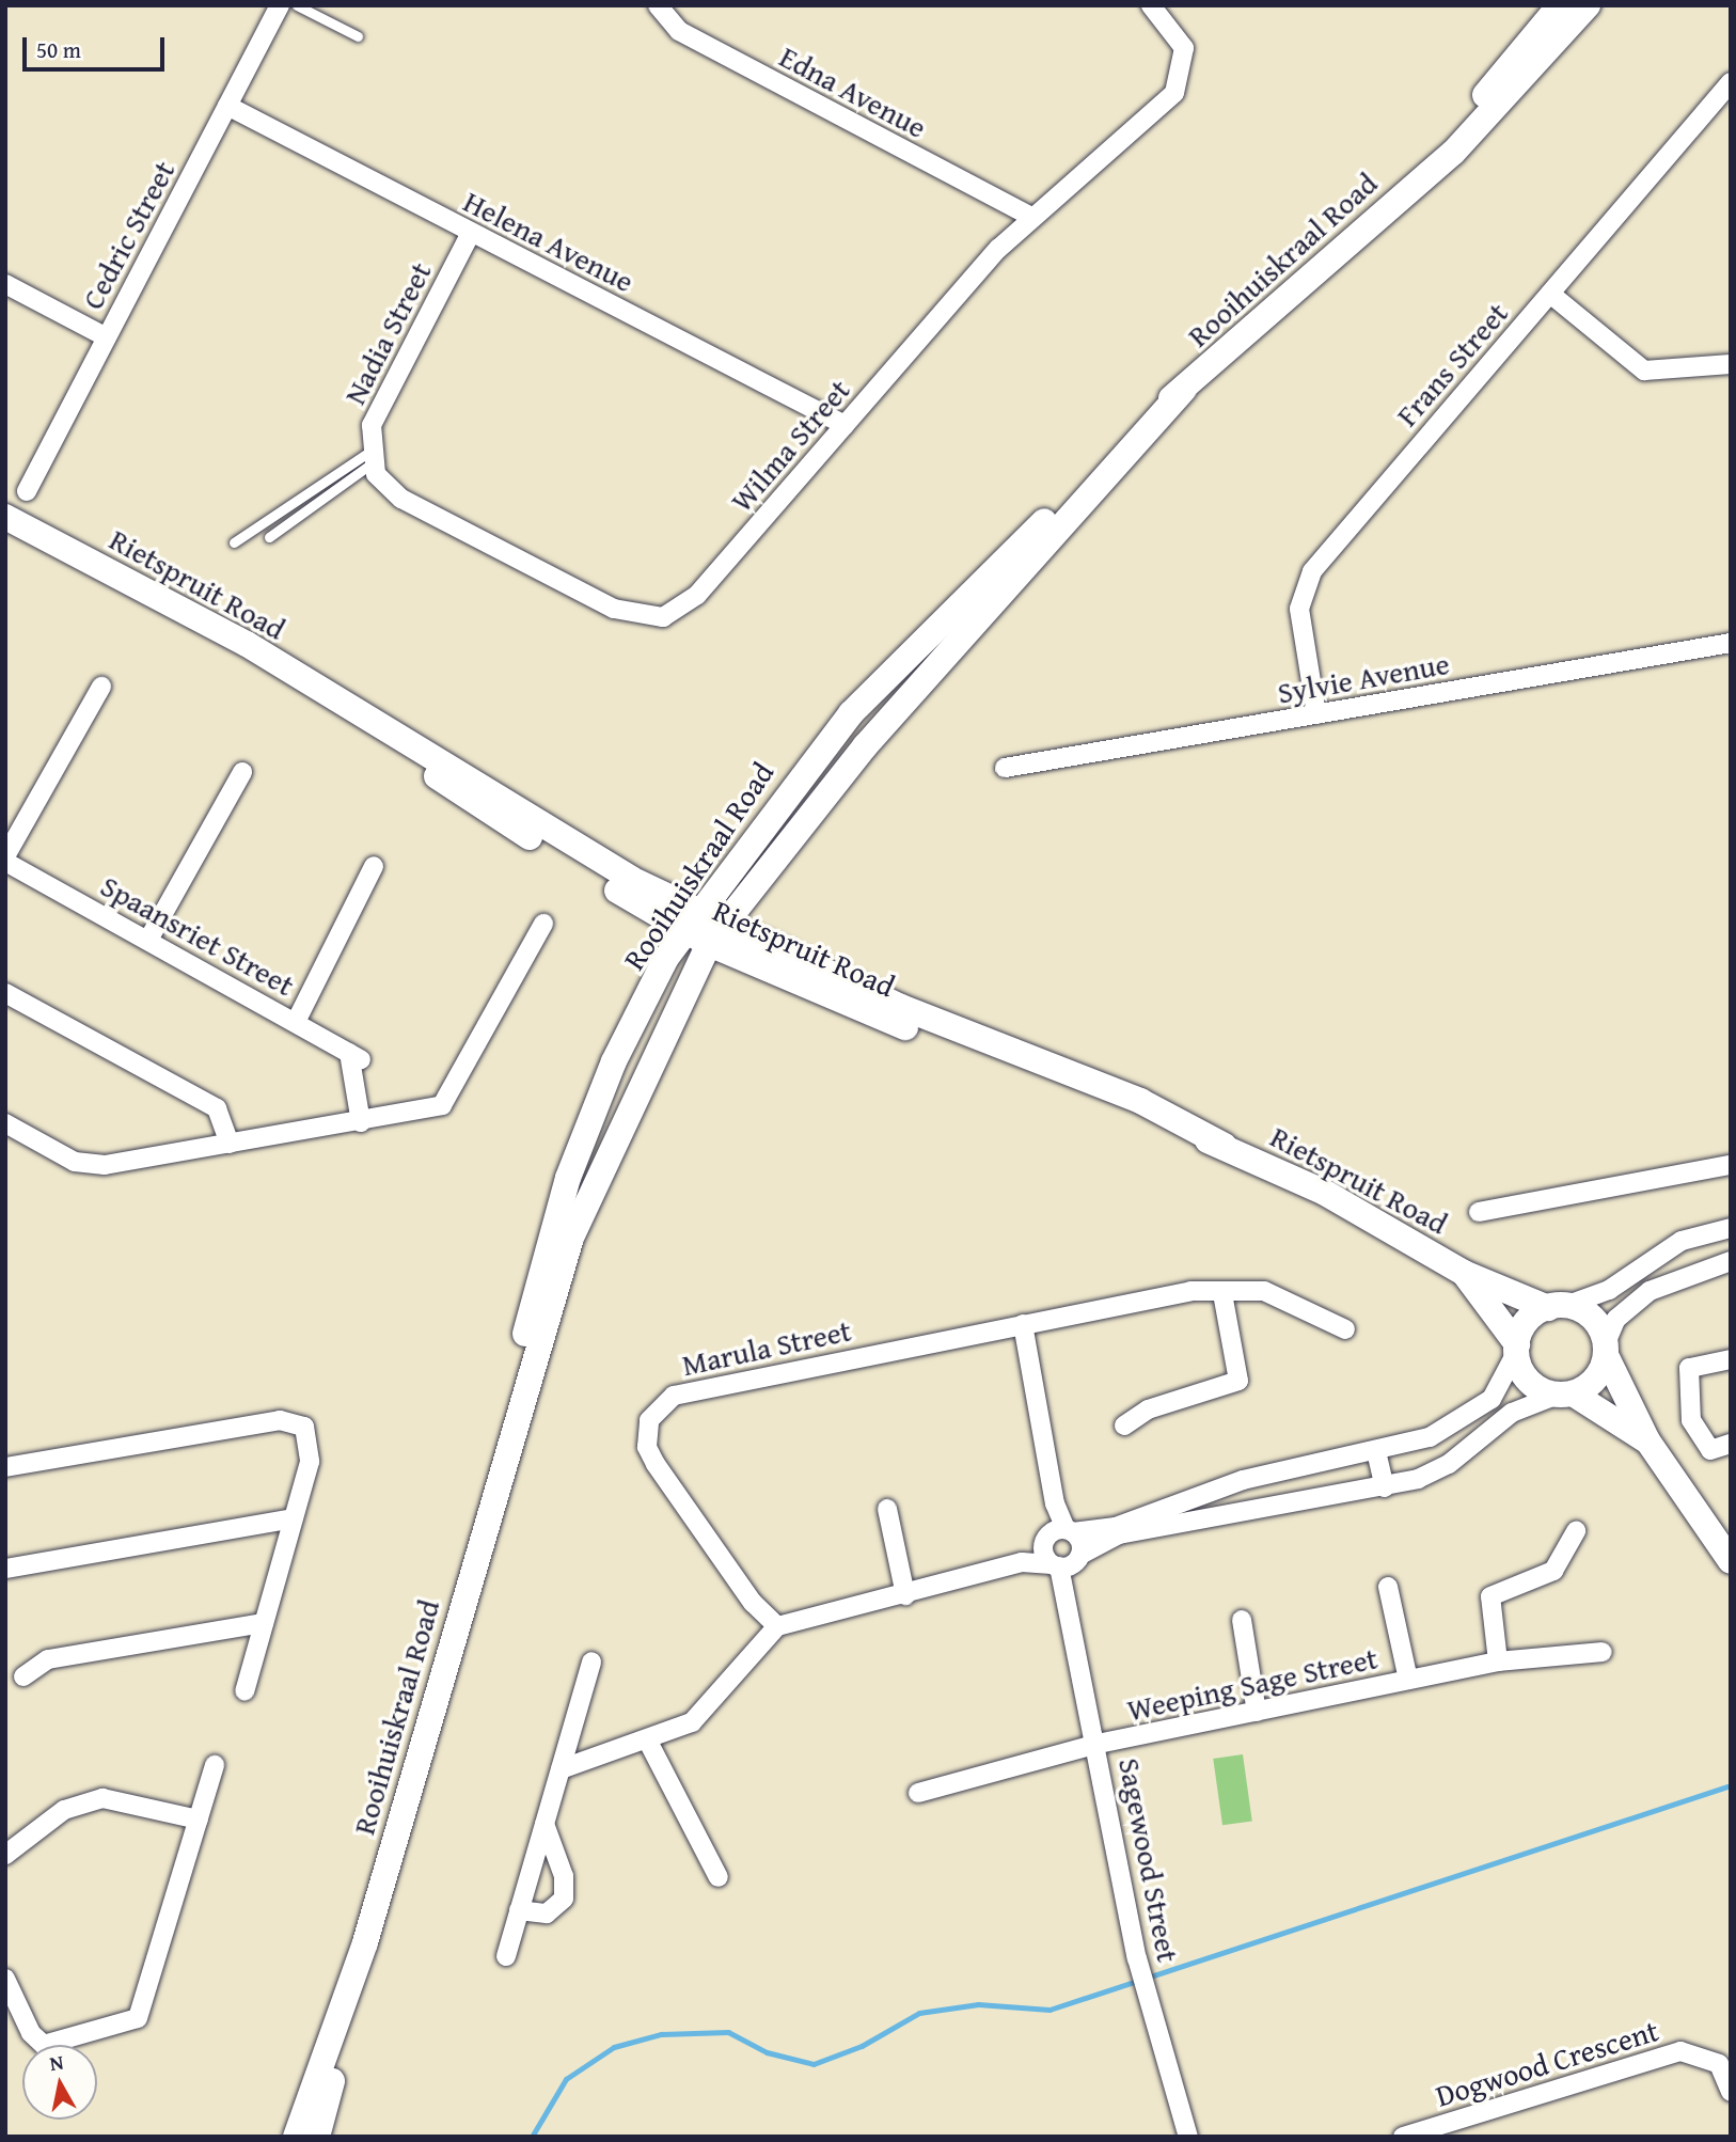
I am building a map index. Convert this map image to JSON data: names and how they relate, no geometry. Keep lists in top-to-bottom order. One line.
{"streets":{"main road":["Rooihuiskraal Road","Rietspruit Road"],"street":["Edna Avenue","Cedric Street","Helena Avenue","Nadia Street","Frans Street","Wilma Street","Sylvie Avenue","Spaansriet Street","Marula Street","Weeping Sage Street","Sagewood Street","Dogwood Crescent"]},"crossings":[["Edna Avenue","Wilma Street"],["Cedric Street","Helena Avenue"],["Helena Avenue","Nadia Street"],["Helena Avenue","Wilma Street"],["Rooihuiskraal Road","Rietspruit Road"],["Nadia Street","Wilma Street"],["Frans Street","Sylvie Avenue"],["Weeping Sage Street","Sagewood Street"]],"scale_bar":"50 m","north":"top"}
